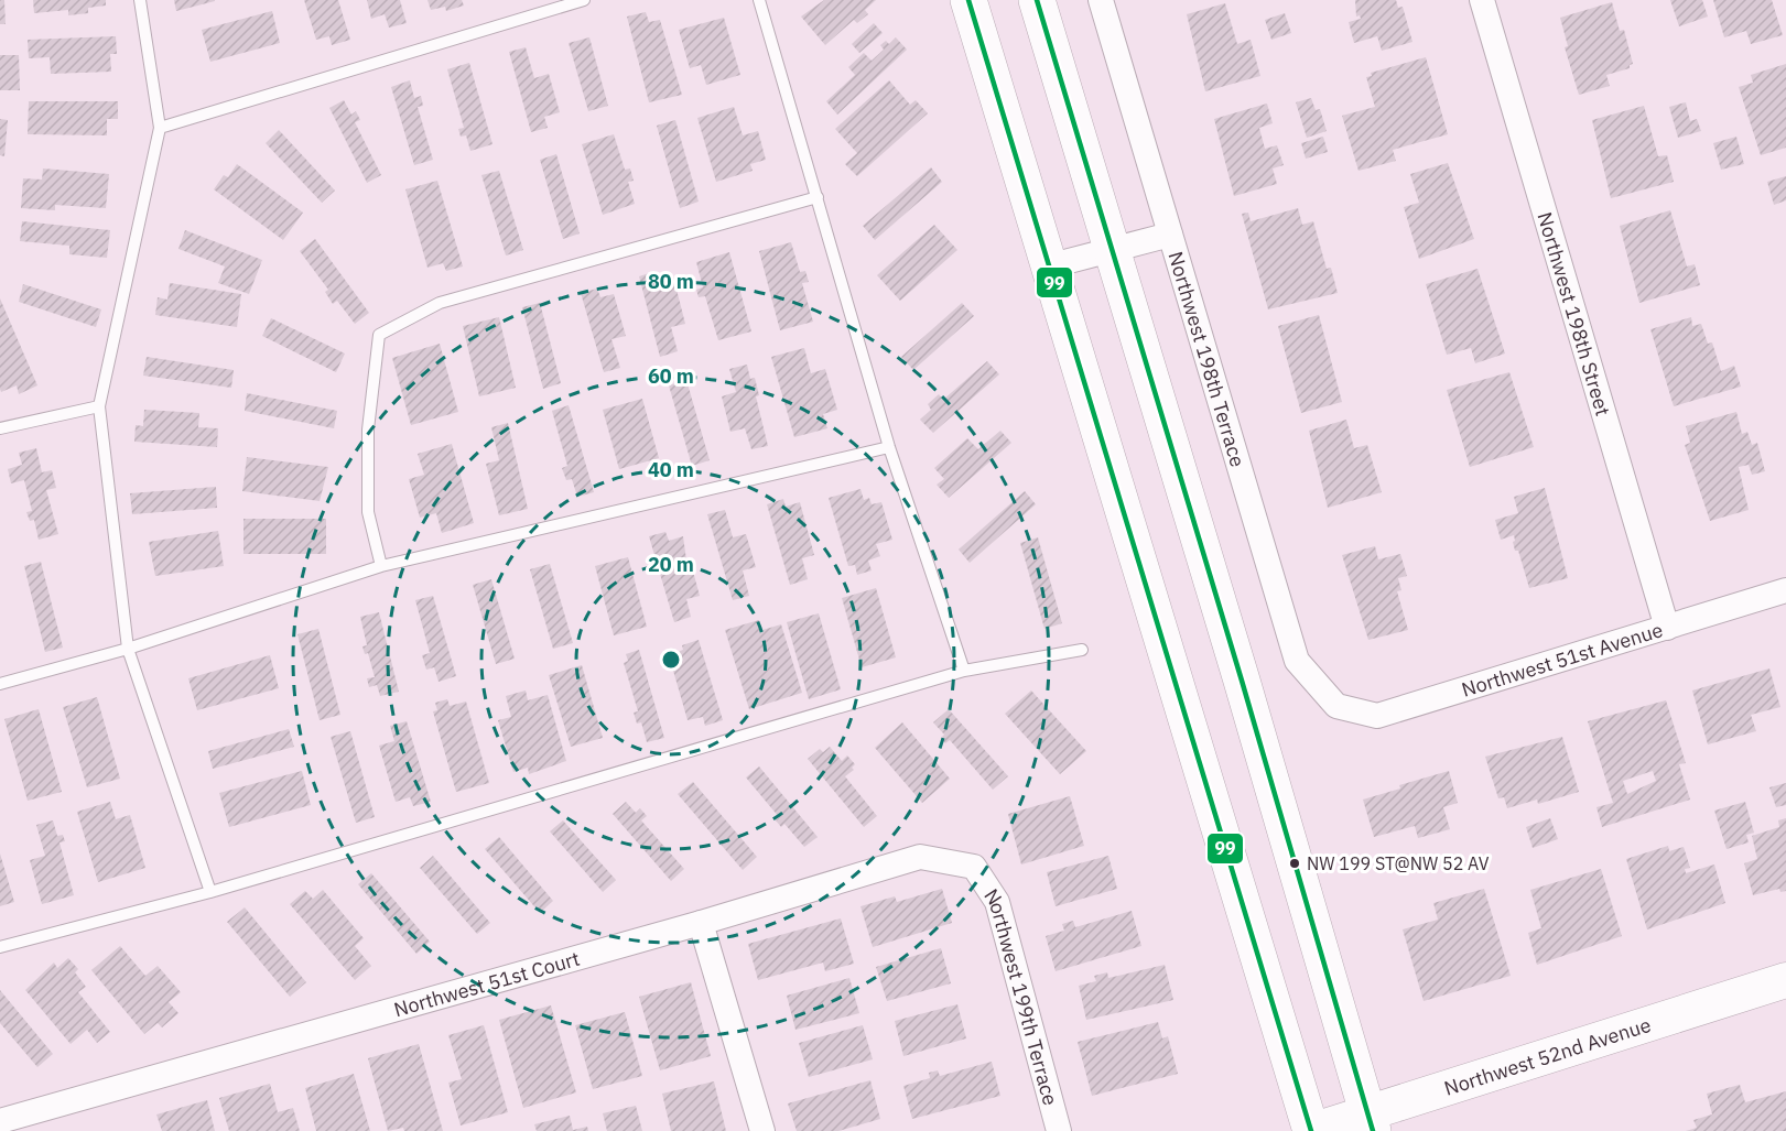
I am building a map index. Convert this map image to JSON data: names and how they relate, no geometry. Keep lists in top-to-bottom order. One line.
{"streets":{"street":["Northwest 198th Street","Northwest 198th Terrace","Northwest 51st Avenue","Northwest 51st Court","Northwest 199th Terrace","Northwest 52nd Avenue"]},"crossings":[["Northwest 198th Street","Northwest 51st Avenue"],["Northwest 198th Terrace","Northwest 51st Avenue"],["Northwest 51st Court","Northwest 199th Terrace"]],"places":["NW 199 ST@NW 52 AV"],"lines":["transit line 99"],"rings":["80 m","60 m","40 m","20 m"]}
